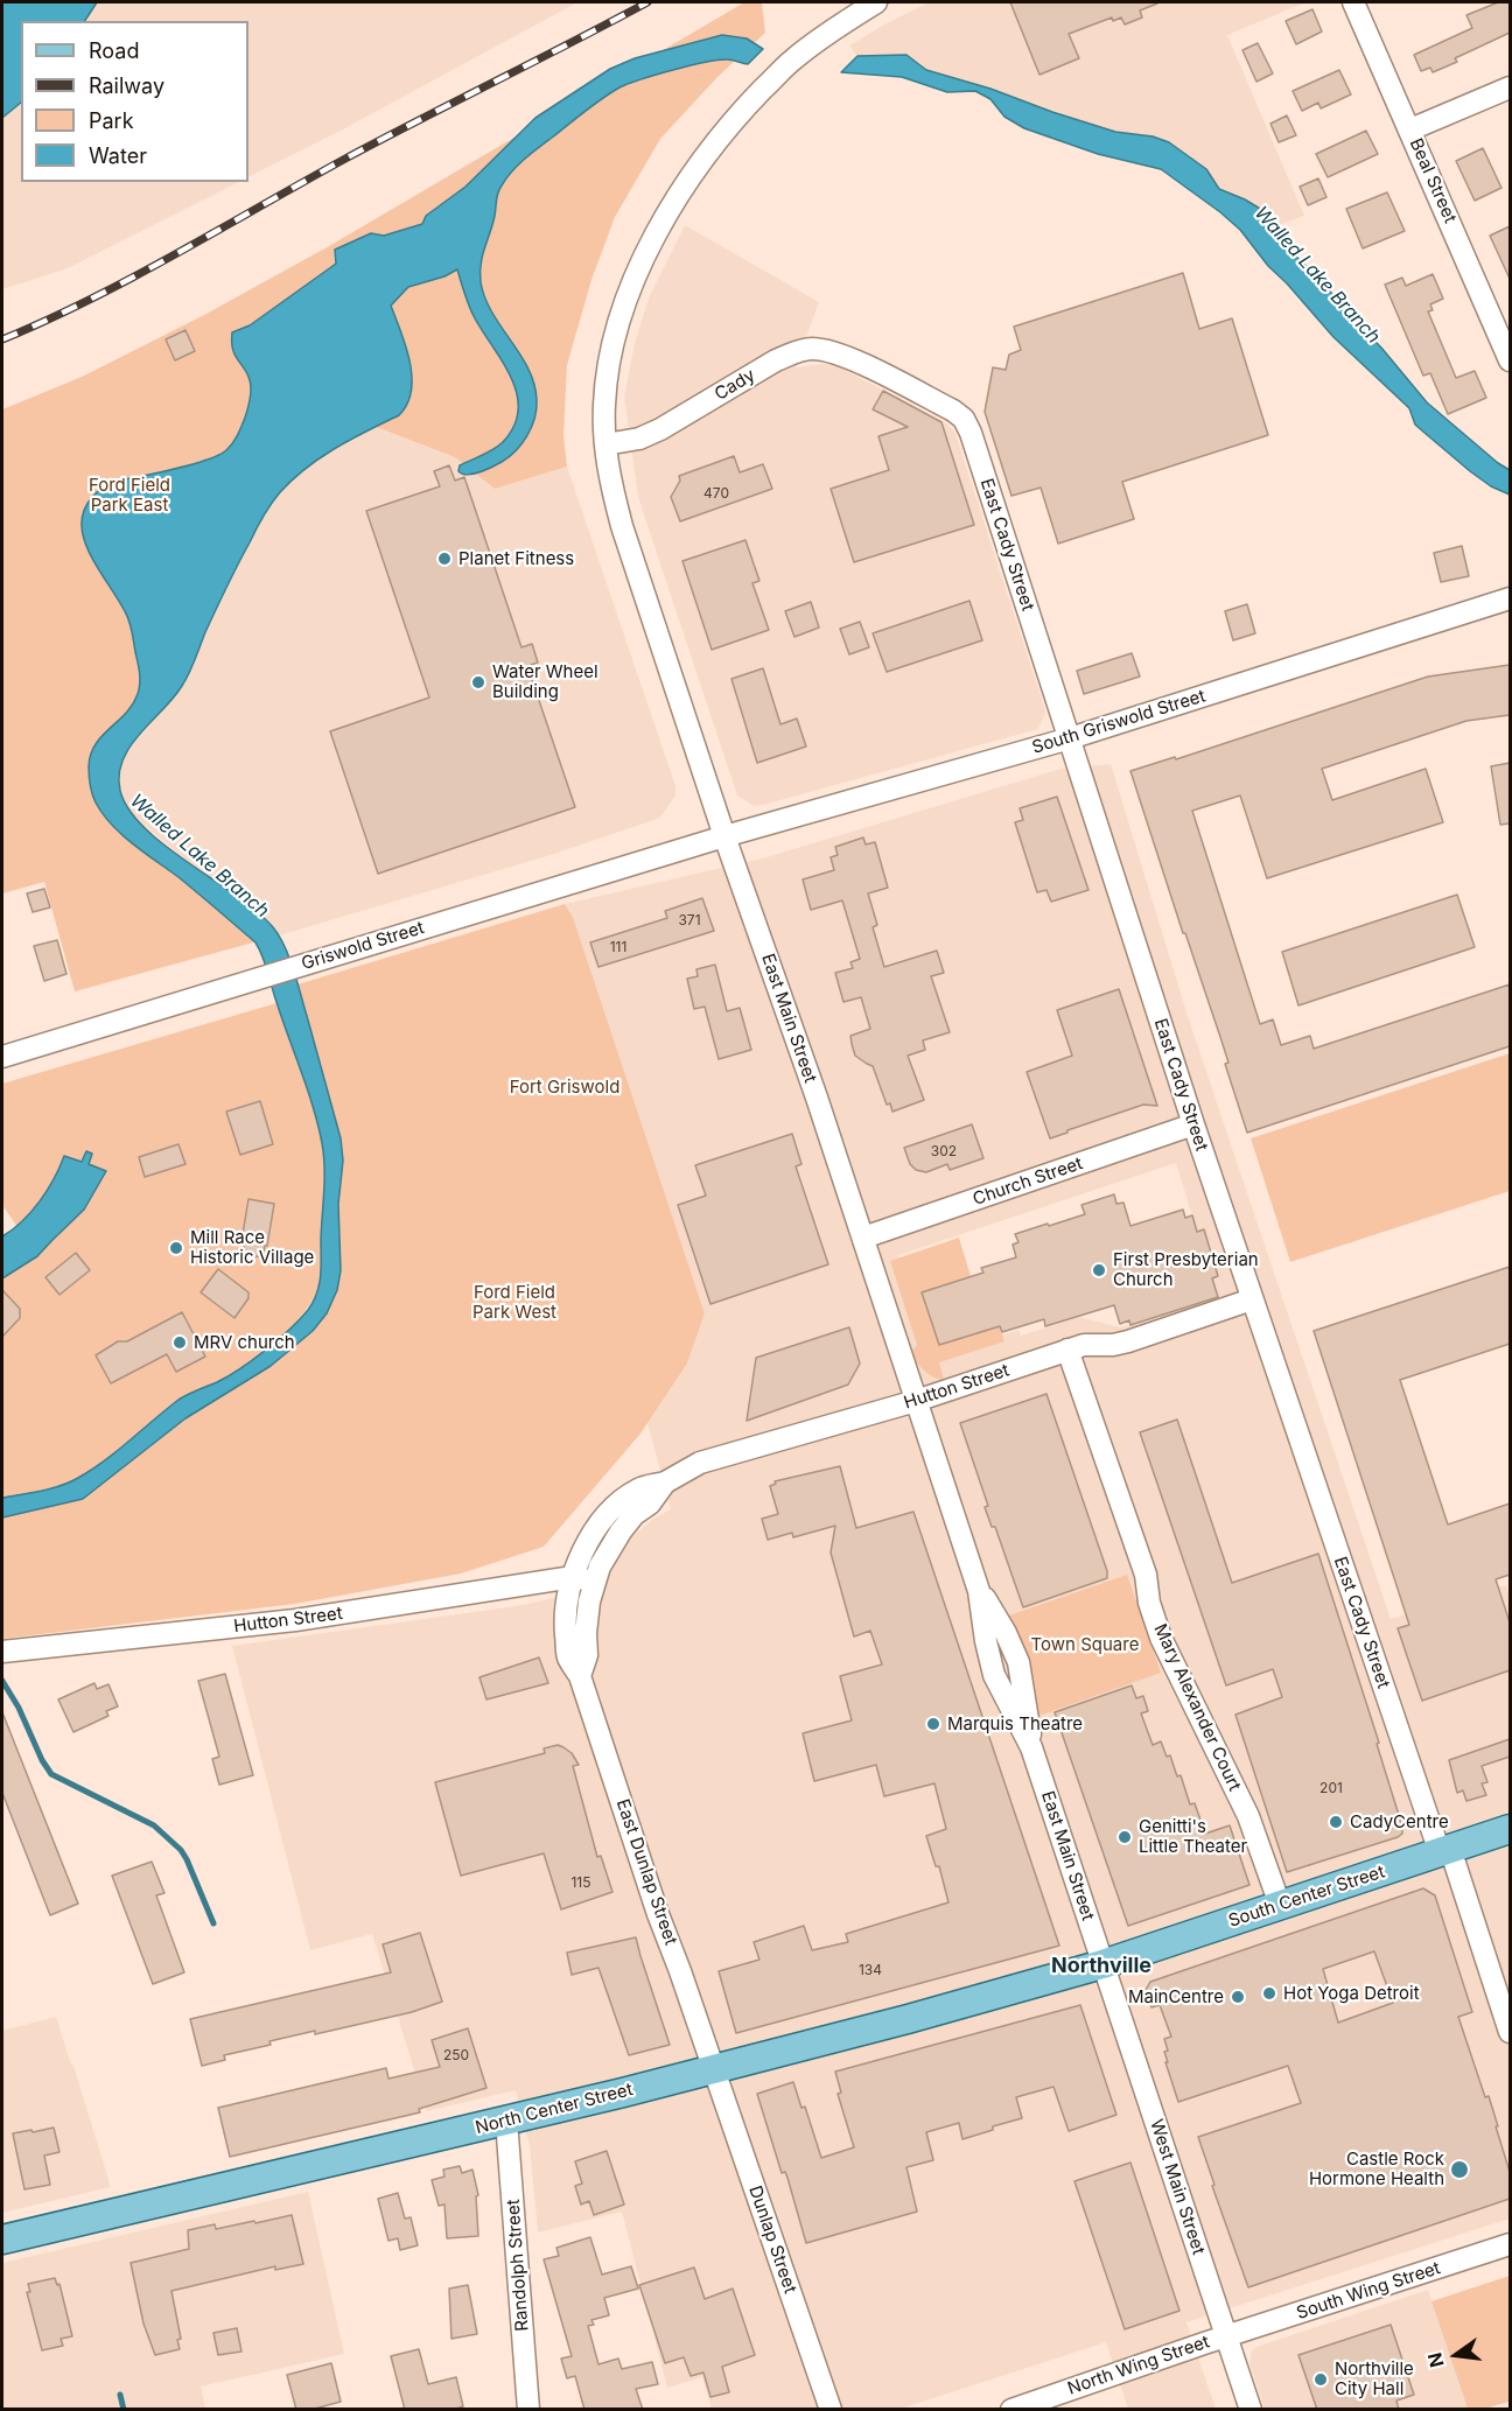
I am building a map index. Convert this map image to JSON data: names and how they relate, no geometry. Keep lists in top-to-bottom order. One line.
{"streets":{"main road":["South Center Street","North Center Street"],"street":["Beal Street","Cady","East Cady Street","South Griswold Street","Griswold Street","East Main Street","Church Street","Hutton Street","Mary Alexander Court","East Dunlap Street","West Main Street","Dunlap Street","Randolph Street","South Wing Street","North Wing Street"]},"crossings":[["Cady","East Cady Street"],["Cady","East Main Street"],["East Cady Street","South Griswold Street"],["East Cady Street","Church Street"],["East Cady Street","Hutton Street"],["East Cady Street","South Center Street"],["South Griswold Street","Griswold Street"],["South Griswold Street","East Main Street"],["Griswold Street","East Main Street"],["East Main Street","Church Street"],["East Main Street","Hutton Street"],["East Main Street","South Center Street"],["East Main Street","North Center Street"],["East Main Street","West Main Street"],["Hutton Street","Mary Alexander Court"],["Hutton Street","East Dunlap Street"],["Mary Alexander Court","South Center Street"],["East Dunlap Street","North Center Street"],["East Dunlap Street","Dunlap Street"],["South Center Street","North Center Street"],["South Center Street","West Main Street"],["North Center Street","West Main Street"],["North Center Street","Dunlap Street"],["North Center Street","Randolph Street"],["West Main Street","South Wing Street"],["West Main Street","North Wing Street"],["South Wing Street","North Wing Street"]],"districts":["Northville"],"water":["Walled Lake Branch"],"parks":["Ford Field Park East","Fort Griswold","Ford Field Park West","Town Square"],"places":["Planet Fitness","Water Wheel Building","Mill Race Historic Village","First Presbyterian Church","MRV church","Marquis Theatre","CadyCentre","Genitti's Little Theater","Hot Yoga Detroit","MainCentre","Castle Rock Hormone Health","Northville City Hall"],"house_numbers":["470","371","111","302","201","115","134","250"],"legend":["Road","Railway","Park","Water"],"north":"left"}
